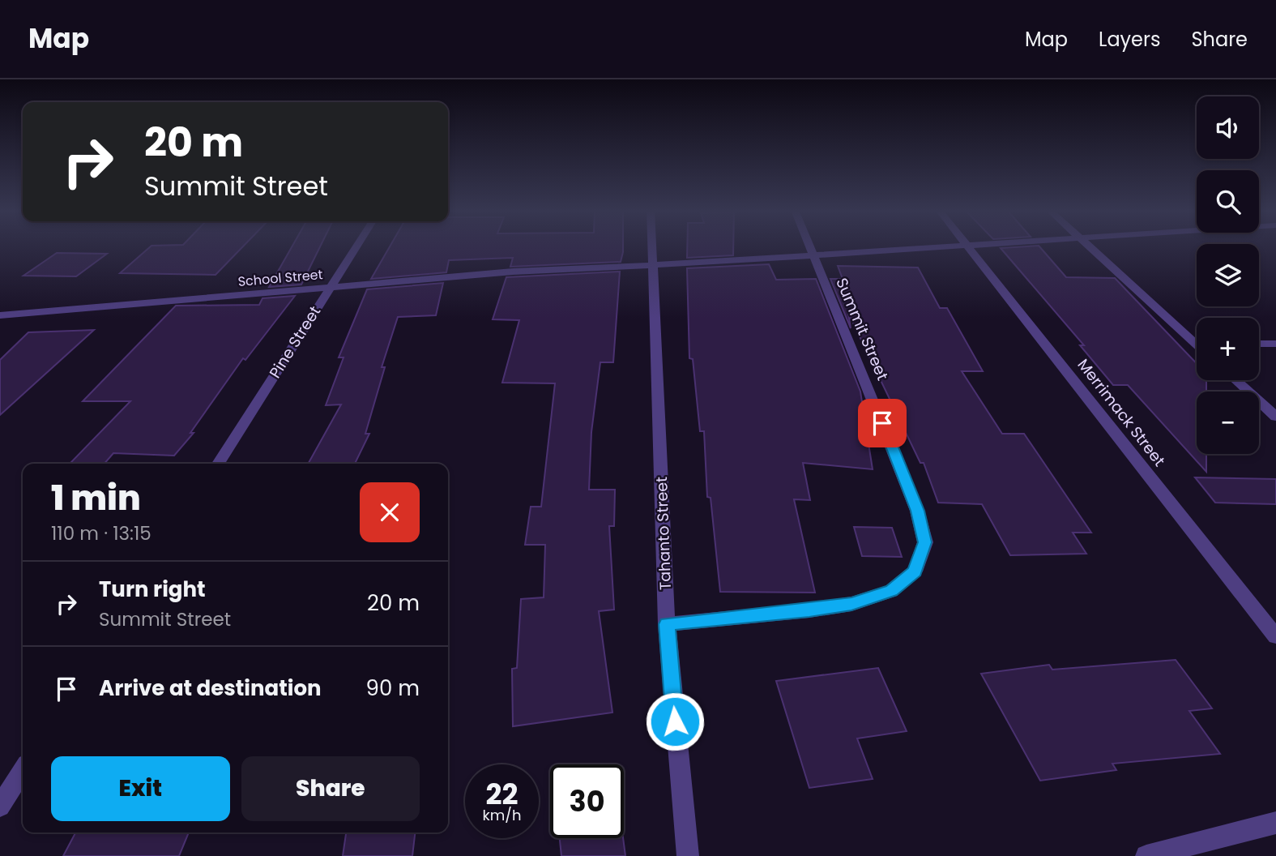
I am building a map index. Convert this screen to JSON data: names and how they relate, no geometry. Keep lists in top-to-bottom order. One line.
{"streets":{"street":["School Street","Summit Street","Pine Street","Merrimack Street","Tahanto Street"]},"crossings":[["School Street","Summit Street"],["School Street","Pine Street"],["School Street","Tahanto Street"],["Summit Street","Tahanto Street"]],"page":{"header":"Map","nav":["Map","Layers","Share"],"map_buttons":["+","−"],"turn":["20 m","Summit Street"],"heading":["1 min","110 m · 13:15"],"list":[{"name":"Turn right","note":"Summit Street","value":"20 m"},{"name":"Arrive at destination","value":"90 m"}],"buttons":["Exit","Share"],"speed":"22 km/h","limit":"30"}}
